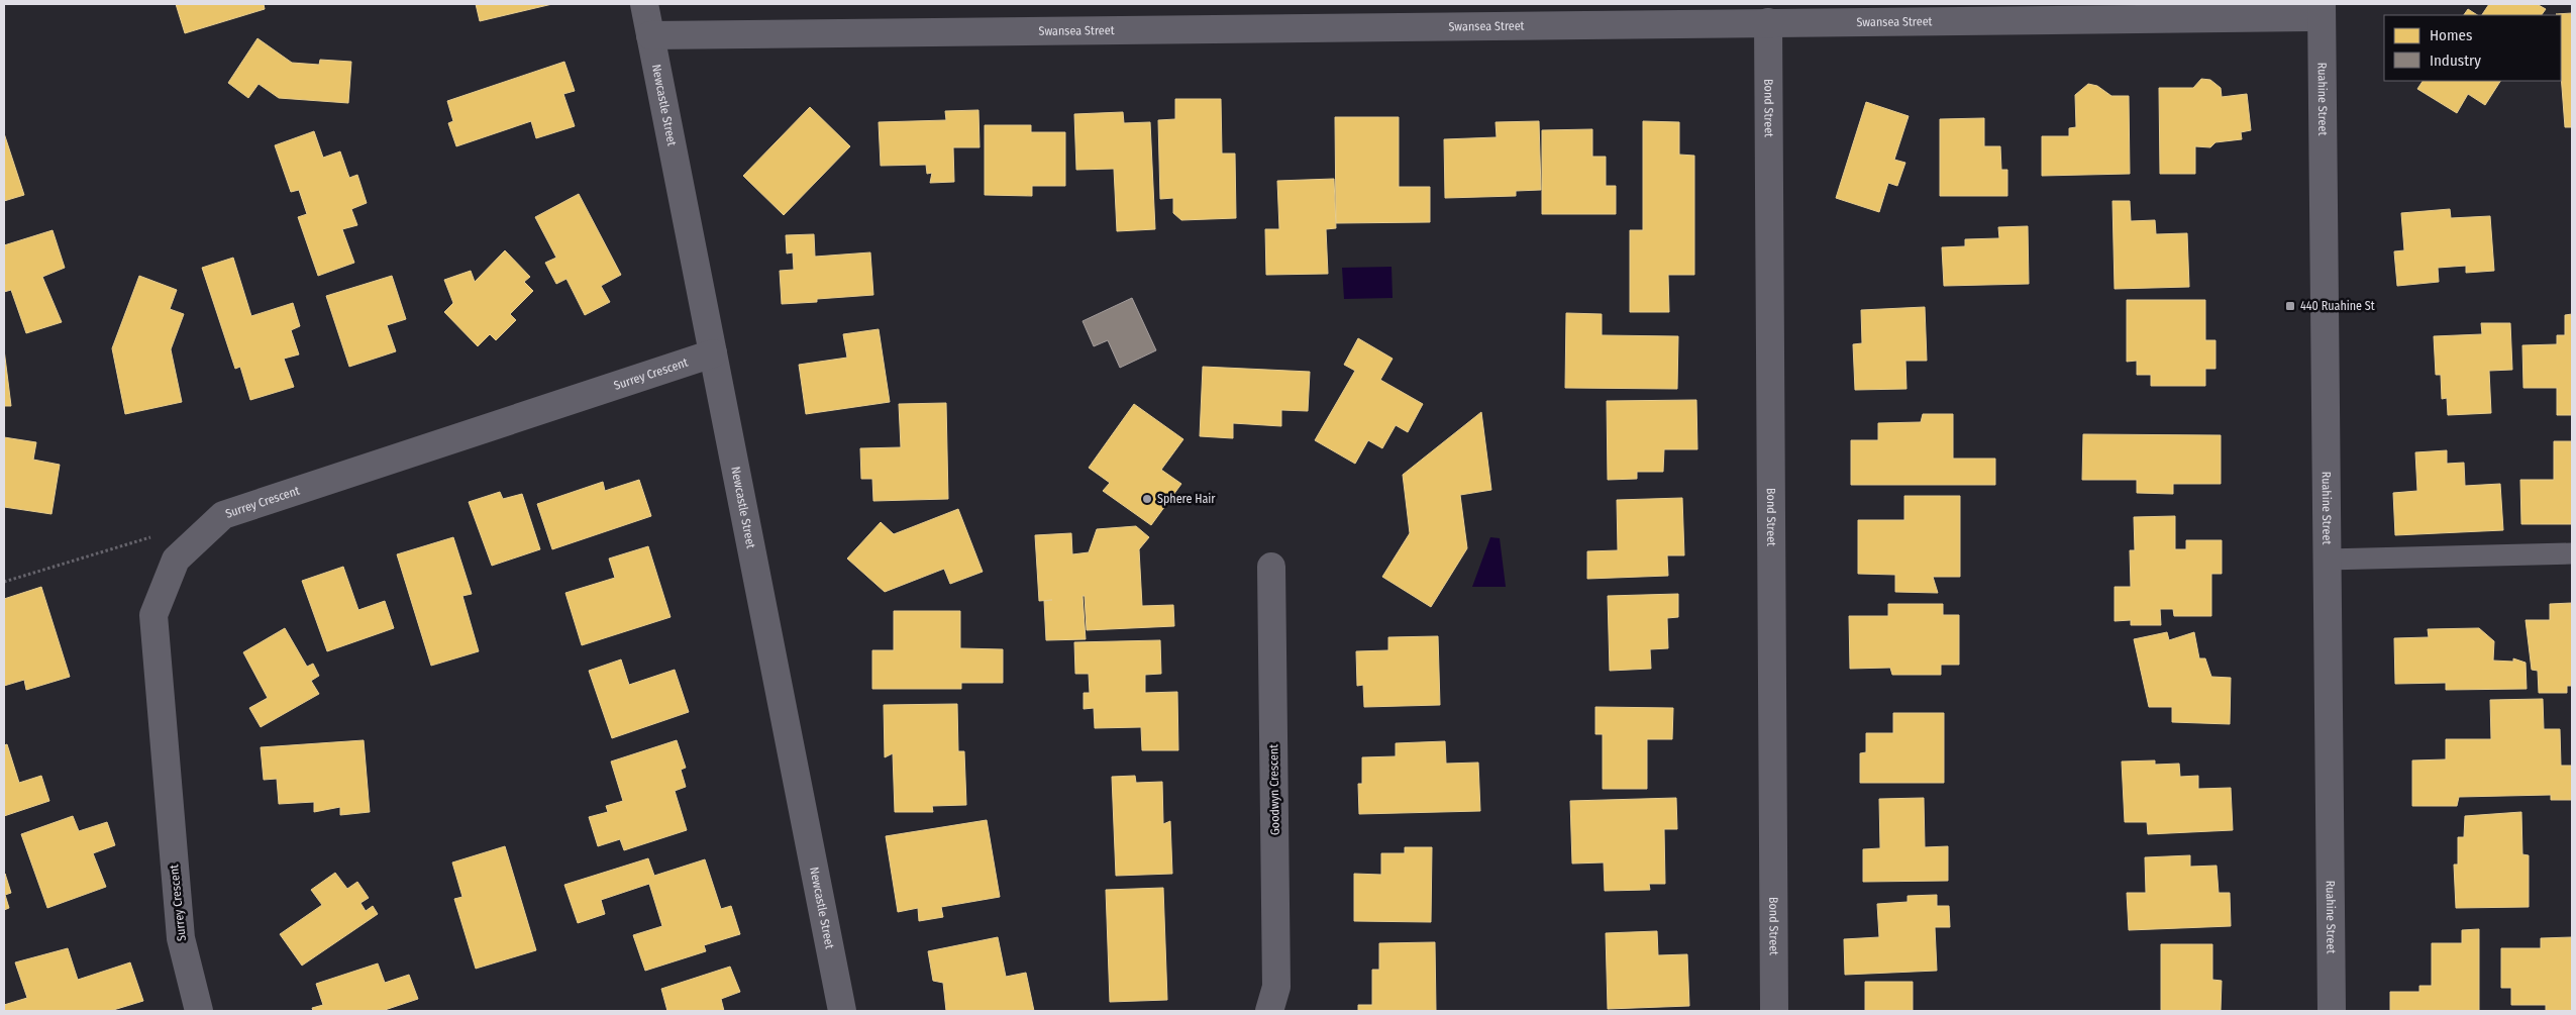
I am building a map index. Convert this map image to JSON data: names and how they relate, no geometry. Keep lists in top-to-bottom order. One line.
{"streets":{"street":["Swansea Street","Ruahine Street","Newcastle Street","Bond Street","Surrey Crescent","Goodwyn Crescent"]},"crossings":[["Swansea Street","Ruahine Street"],["Swansea Street","Newcastle Street"],["Swansea Street","Bond Street"],["Newcastle Street","Surrey Crescent"]],"places":{"transit":["440 Ruahine St"],"other":["Sphere Hair"]},"legend":["Homes","Industry"]}
